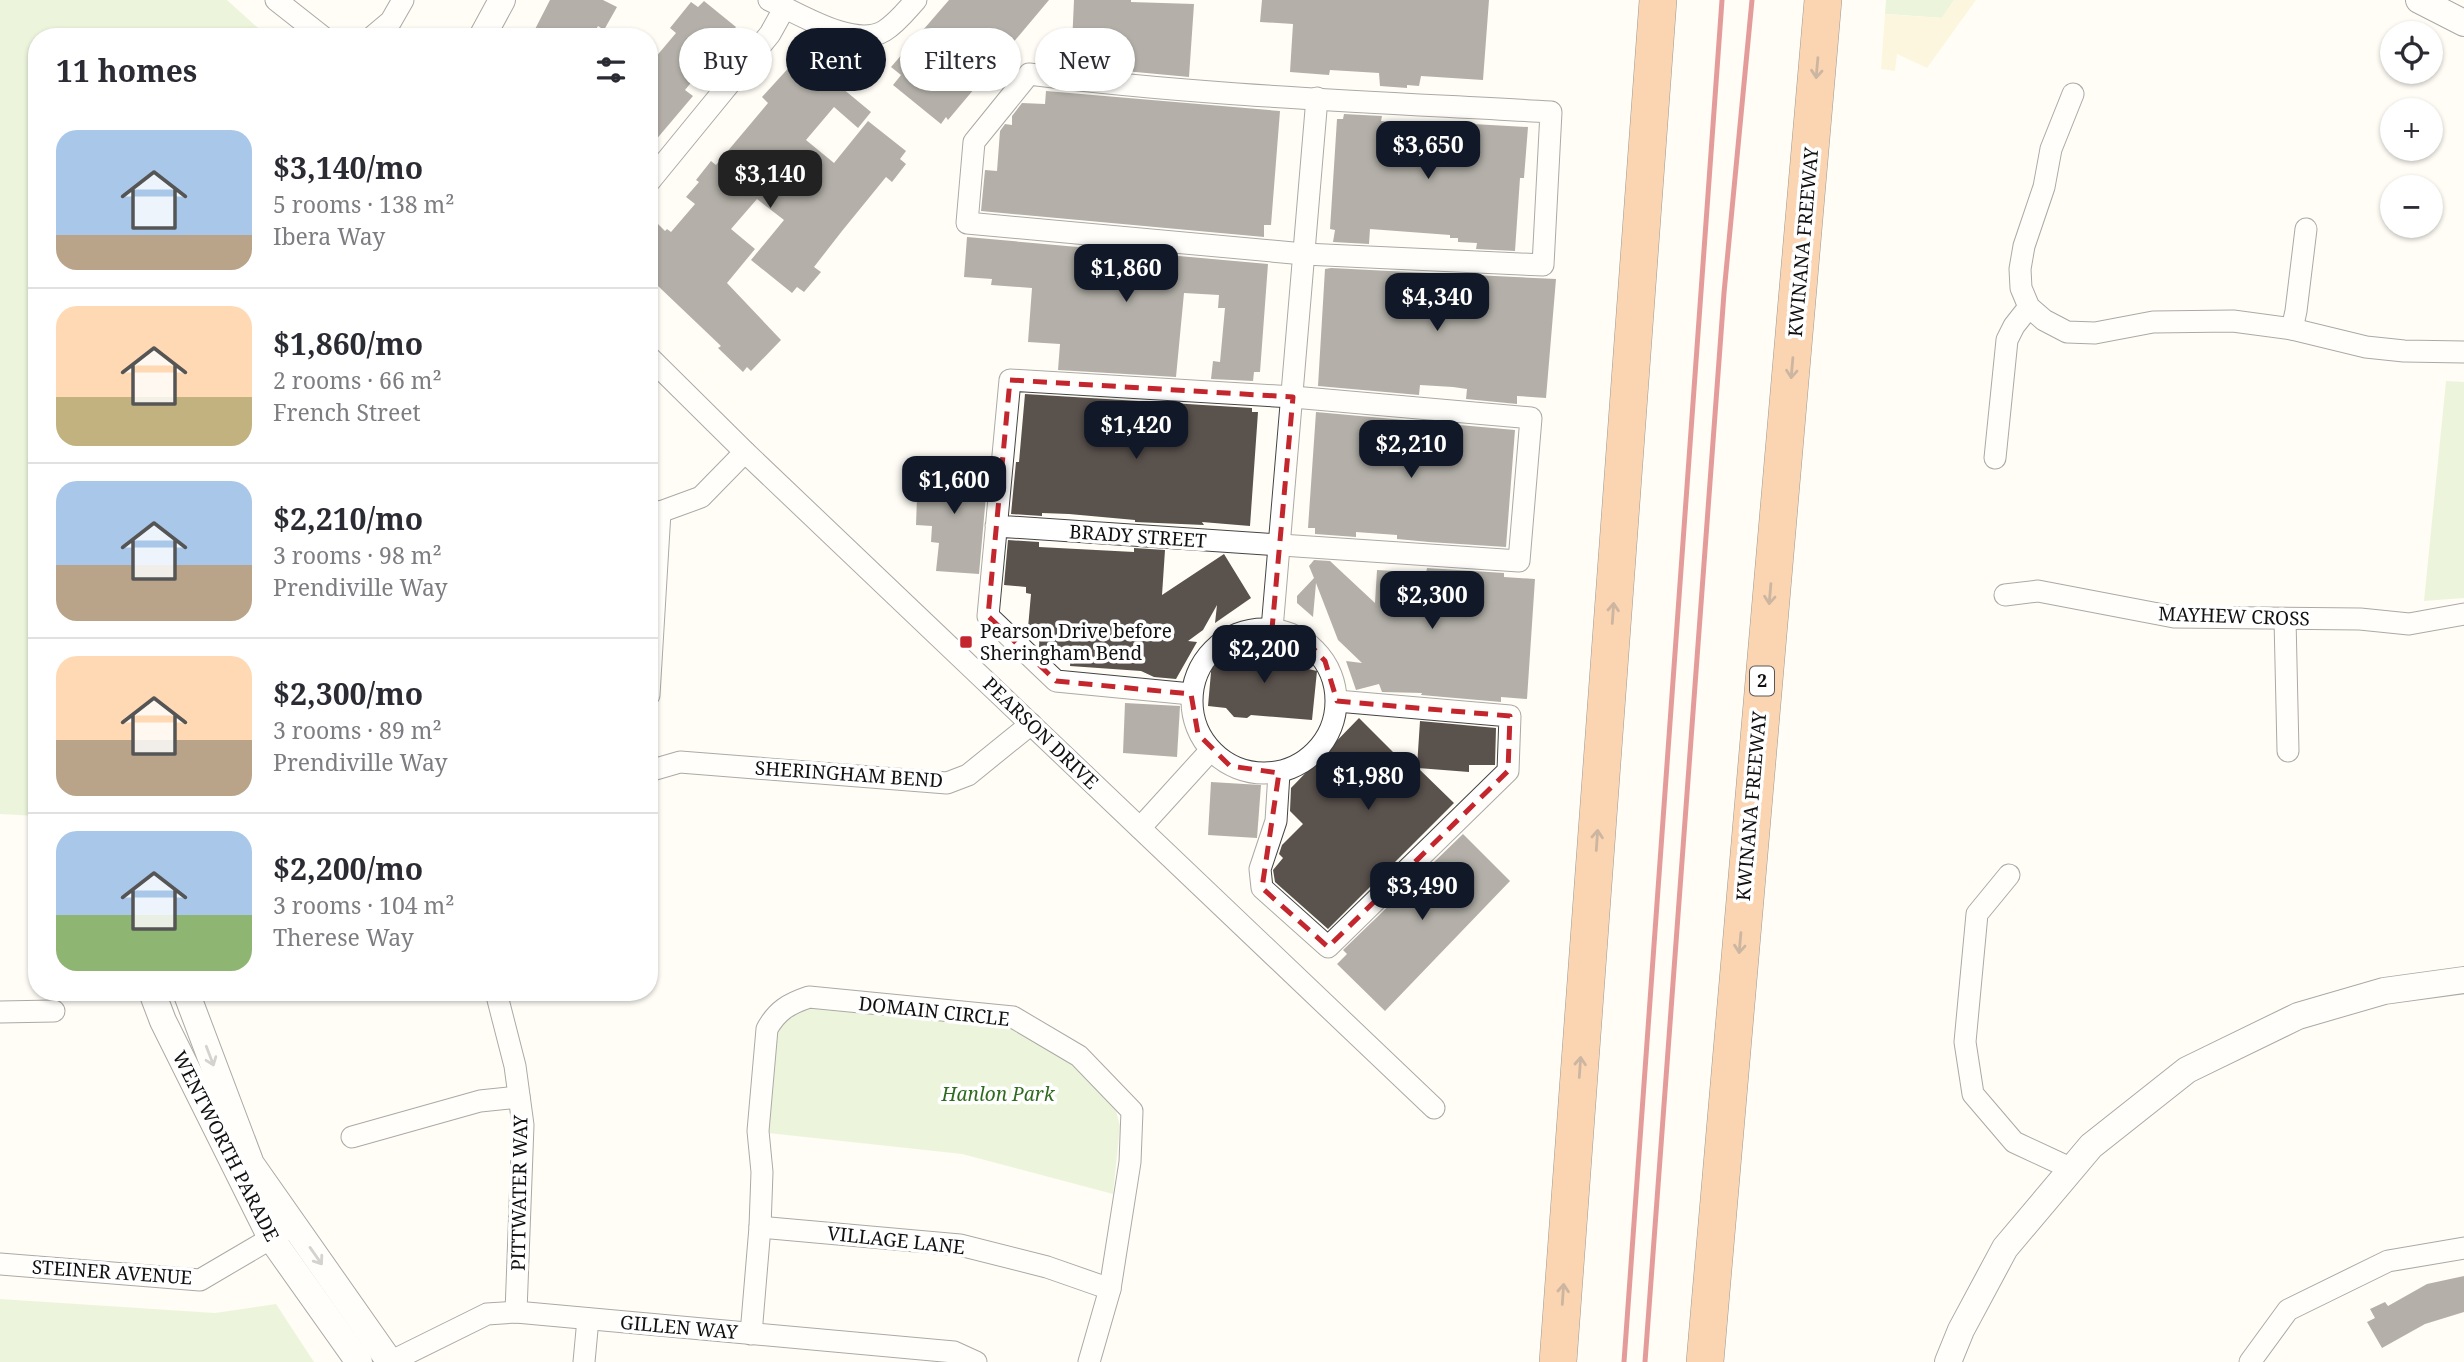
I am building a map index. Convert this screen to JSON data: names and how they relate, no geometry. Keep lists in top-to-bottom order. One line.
{"streets":{"highway":["KWINANA FREEWAY","2"],"street":["BRADY STREET","MAYHEW CROSS","PEARSON DRIVE","SHERINGHAM BEND","DOMAIN CIRCLE","WENTWORTH PARADE","PITTWATER WAY","VILLAGE LANE","STEINER AVENUE","GILLEN WAY"]},"crossings":[["PEARSON DRIVE","SHERINGHAM BEND"],["DOMAIN CIRCLE","VILLAGE LANE"],["DOMAIN CIRCLE","GILLEN WAY"],["WENTWORTH PARADE","STEINER AVENUE"],["WENTWORTH PARADE","GILLEN WAY"],["PITTWATER WAY","GILLEN WAY"]],"parks":["Hanlon Park"],"places":{"transit":["Pearson Drive before Sheringham Bend"]},"page":{"map_buttons":["+","−"],"chip":["Buy","Rent","Filters","New"],"heading":"11 homes","list":[{"name":"$3,140/mo","note":"5 rooms · 138 m² · Ibera Way"},{"name":"$1,860/mo","note":"2 rooms · 66 m² · French Street"},{"name":"$2,210/mo","note":"3 rooms · 98 m² · Prendiville Way"},{"name":"$2,300/mo","note":"3 rooms · 89 m² · Prendiville Way"},{"name":"$2,200/mo","note":"3 rooms · 104 m² · Therese Way"}],"price":["$3,650","$3,140","$1,860","$4,340","$1,420","$2,210","$1,600","$2,300","$2,200","$1,980","$3,490"]}}
